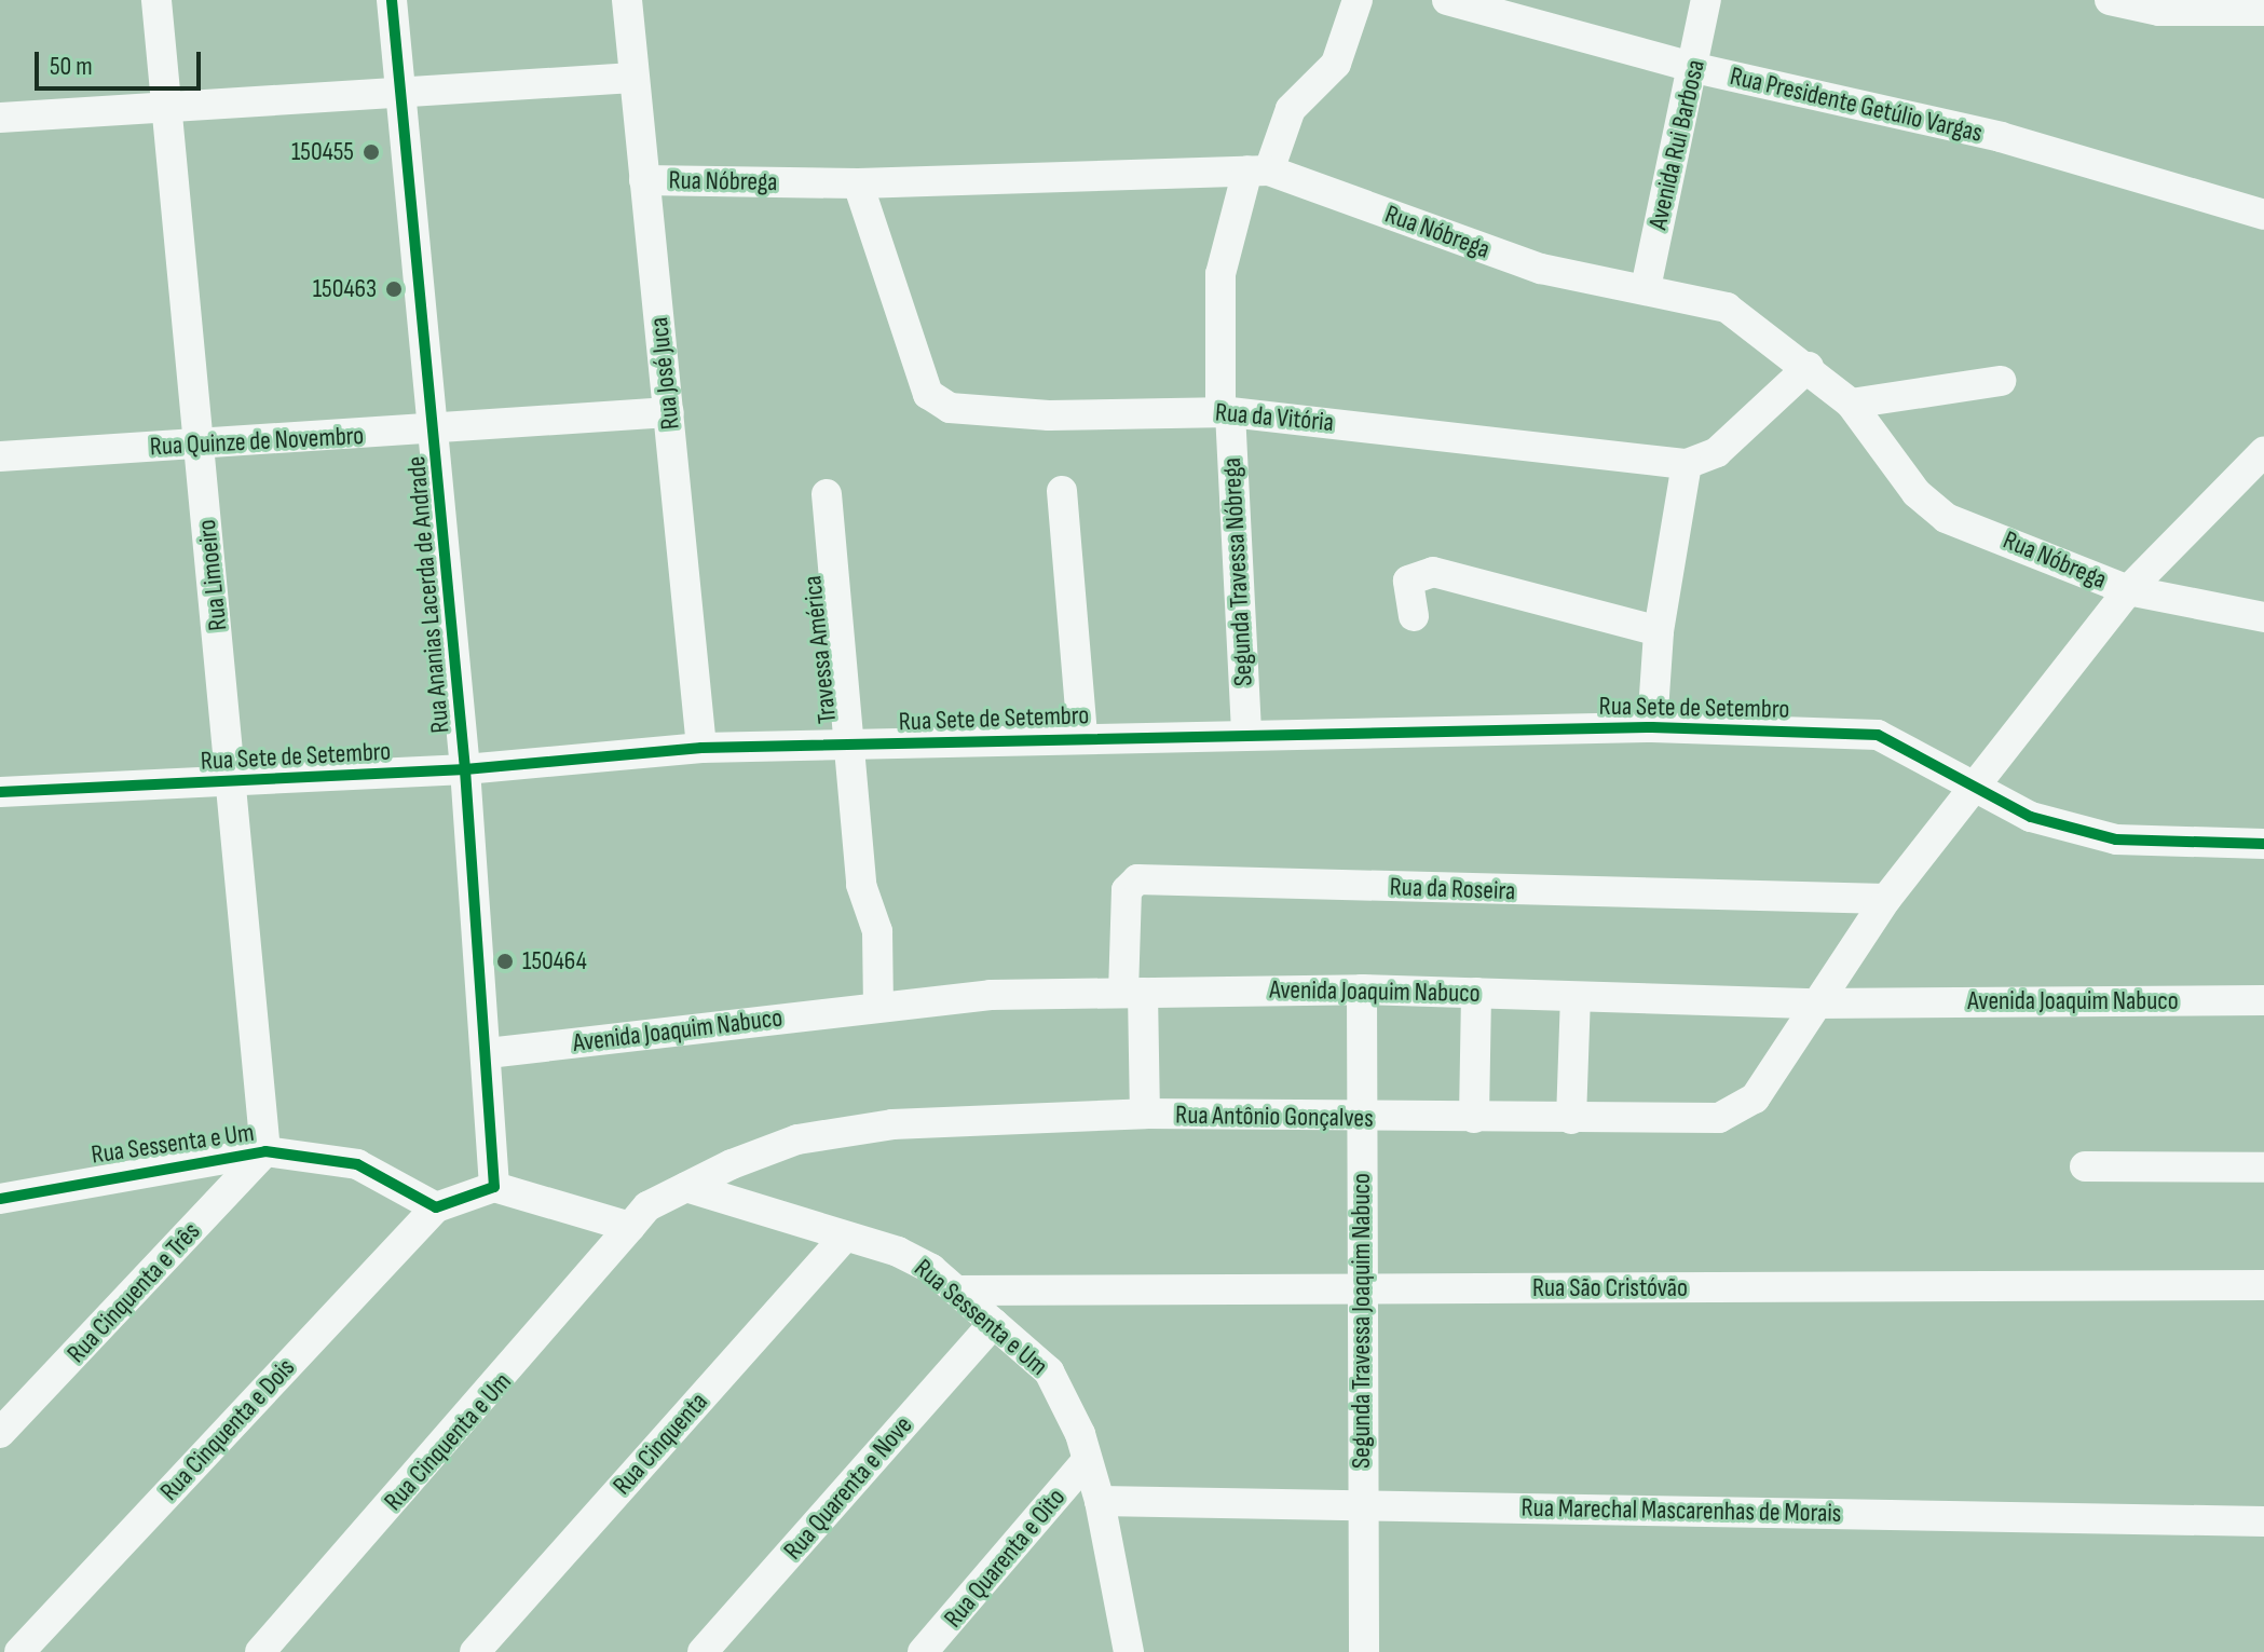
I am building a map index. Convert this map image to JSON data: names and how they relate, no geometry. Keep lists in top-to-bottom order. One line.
{"streets":{"street":["Rua Presidente Getúlio Vargas","Avenida Rui Barbosa","Rua Nóbrega","Rua José Juca","Rua da Vitória","Rua Quinze de Novembro","Segunda Travessa Nóbrega","Rua Limoeiro","Rua Ananias Lacerda de Andrade","Travessa América","Rua Sete de Setembro","Rua da Roseira","Avenida Joaquim Nabuco","Rua Antônio Gonçalves","Rua Sessenta e Um","Rua São Cristóvão","Rua Cinquenta e Três","Segunda Travessa Joaquim Nabuco","Rua Cinquenta e Dois","Rua Cinquenta e Um","Rua Cinquenta","Rua Quarenta e Nove","Rua Marechal Mascarenhas de Morais","Rua Quarenta e Oito"]},"crossings":[["Rua Presidente Getúlio Vargas","Avenida Rui Barbosa"],["Avenida Rui Barbosa","Rua Nóbrega"],["Rua Nóbrega","Rua José Juca"],["Rua Nóbrega","Rua da Vitória"],["Rua Nóbrega","Segunda Travessa Nóbrega"],["Rua Nóbrega","Rua Antônio Gonçalves"],["Rua José Juca","Rua Quinze de Novembro"],["Rua José Juca","Rua Sete de Setembro"],["Rua da Vitória","Segunda Travessa Nóbrega"],["Rua Quinze de Novembro","Rua Limoeiro"],["Rua Quinze de Novembro","Rua Ananias Lacerda de Andrade"],["Segunda Travessa Nóbrega","Rua Sete de Setembro"],["Rua Limoeiro","Rua Sete de Setembro"],["Rua Limoeiro","Rua Sessenta e Um"],["Rua Limoeiro","Rua Cinquenta e Três"],["Rua Ananias Lacerda de Andrade","Rua Sete de Setembro"],["Rua Ananias Lacerda de Andrade","Avenida Joaquim Nabuco"],["Travessa América","Rua Sete de Setembro"],["Travessa América","Avenida Joaquim Nabuco"],["Rua Sete de Setembro","Rua Antônio Gonçalves"],["Rua da Roseira","Avenida Joaquim Nabuco"],["Rua da Roseira","Rua Antônio Gonçalves"],["Avenida Joaquim Nabuco","Rua Antônio Gonçalves"],["Avenida Joaquim Nabuco","Segunda Travessa Joaquim Nabuco"],["Rua Antônio Gonçalves","Rua Sessenta e Um"],["Rua Antônio Gonçalves","Segunda Travessa Joaquim Nabuco"],["Rua Sessenta e Um","Rua São Cristóvão"],["Rua Sessenta e Um","Rua Cinquenta e Três"],["Rua Sessenta e Um","Rua Cinquenta e Dois"],["Rua Sessenta e Um","Rua Cinquenta"],["Rua Sessenta e Um","Rua Quarenta e Nove"],["Rua Sessenta e Um","Rua Marechal Mascarenhas de Morais"],["Rua Sessenta e Um","Rua Quarenta e Oito"],["Rua São Cristóvão","Segunda Travessa Joaquim Nabuco"],["Segunda Travessa Joaquim Nabuco","Rua Marechal Mascarenhas de Morais"]],"places":["150455","150463","150464"],"scale_bar":"50 m"}
